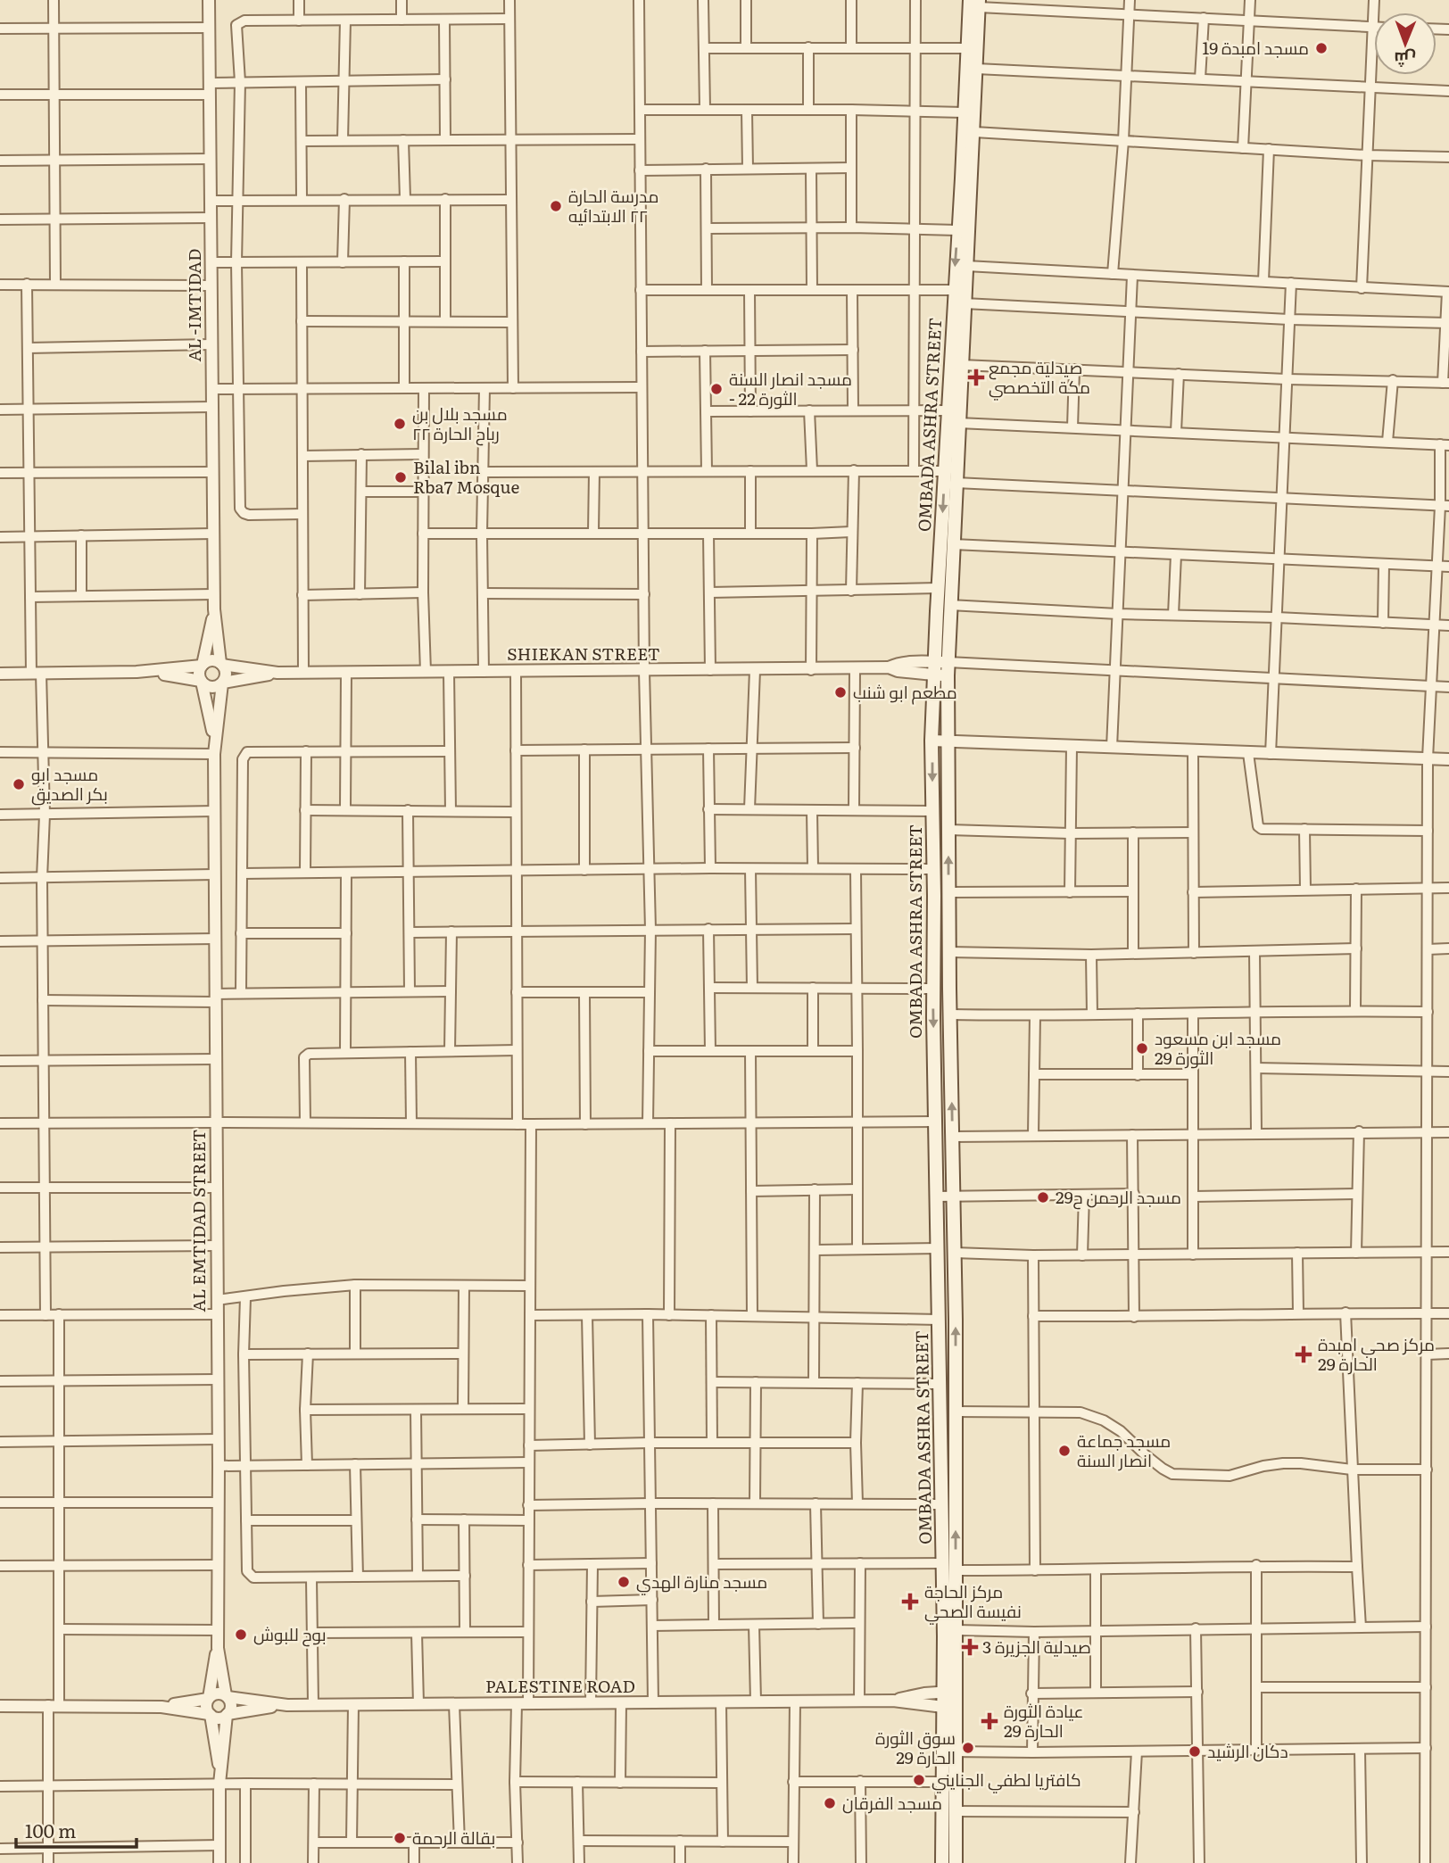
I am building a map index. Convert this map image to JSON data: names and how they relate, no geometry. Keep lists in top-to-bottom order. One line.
{"streets":{"main road":["OMBADA ASHRA STREET"],"street":["AL -IMTIDAD","SHIEKAN STREET","AL EMTIDAD STREET","PALESTINE ROAD"]},"crossings":[["OMBADA ASHRA STREET","SHIEKAN STREET"],["OMBADA ASHRA STREET","PALESTINE ROAD"],["AL EMTIDAD STREET","PALESTINE ROAD"]],"places":{"other":["مسجد امبدة 19","مدرسة الحارة ٢٢ الابتدائيه","مسجد انصار السنة - الثورة 22","مسجد بلال بن رباح الحارة ٢٢","Bilal ibn Rba7 Mosque","مطعم ابو شنب","مسجد ابو بكر الصديق","مسجد ابن مسعود الثورة 29","مسجد الرحمن ح29","مسجد جماعة انصار السنة","مسجد منارة الهدي","بوح للبوش","سوق الثورة الحارة 29","دكان الرشيد","كافتريا لطفي الجنايني","مسجد الفرقان","بقالة الرحمة"],"health":["صيدلية مجمع مكة التخصصي","مركز صحي امبدة الحارة 29","مركز الحاجة نفيسة الصحي","صيدلية الجزيرة 3","عيادة الثورة الحارة 29"]},"scale_bar":"100 m","north":"bottom"}
